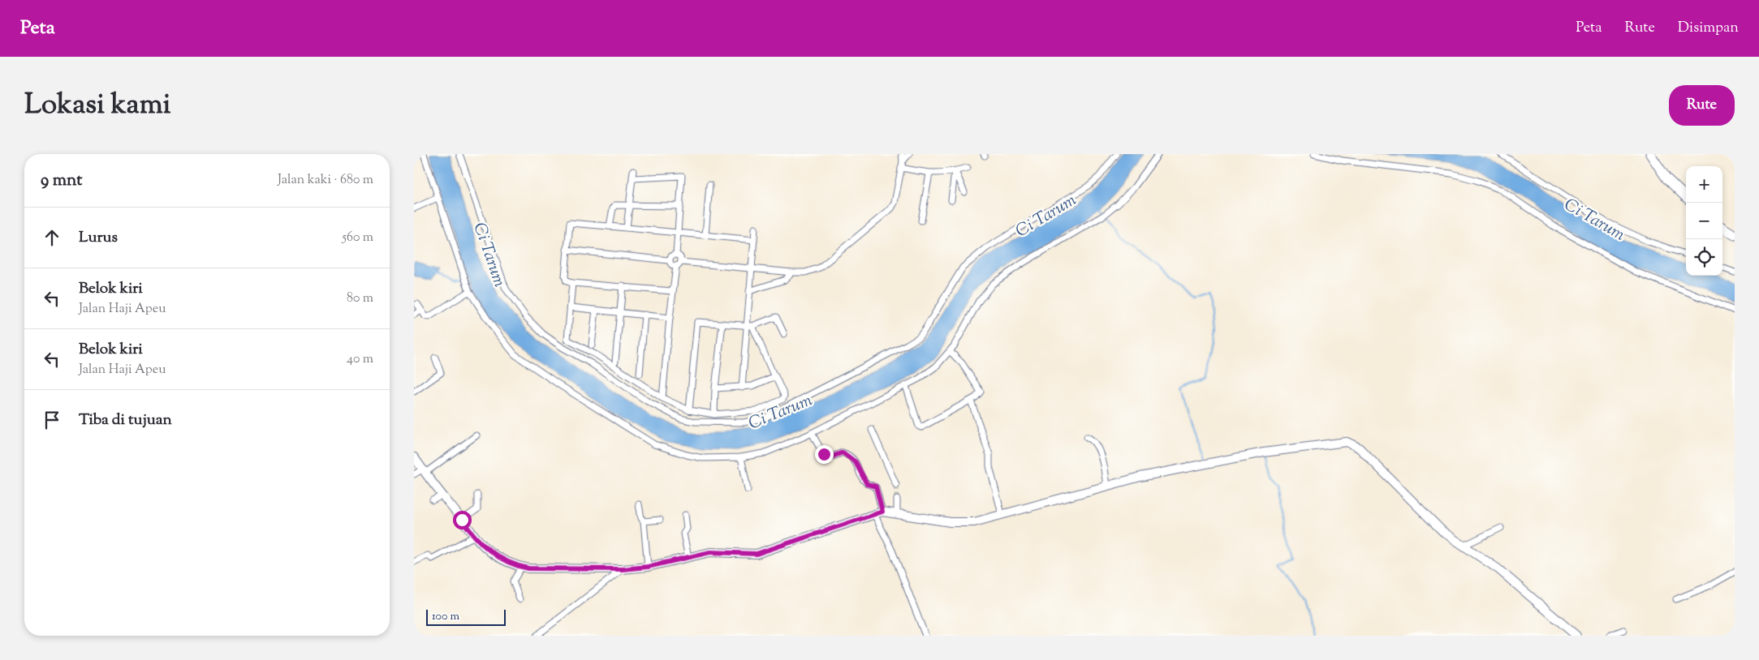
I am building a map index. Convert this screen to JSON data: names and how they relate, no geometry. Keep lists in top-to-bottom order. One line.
{"water":["Ci Tarum"],"scale_bar":"100 m","page":{"header":"Peta","nav":["Peta","Rute","Disimpan"],"title":"Lokasi kami","buttons":"Rute","heading":["9 mnt","Jalan kaki · 680 m"],"map_buttons":["+","−"],"list":[["Lurus","560 m"],["Belok kiri","Jalan Haji Apeu","80 m"],["Belok kiri","Jalan Haji Apeu","40 m"],"Tiba di tujuan"],"scale":"100 m"}}
